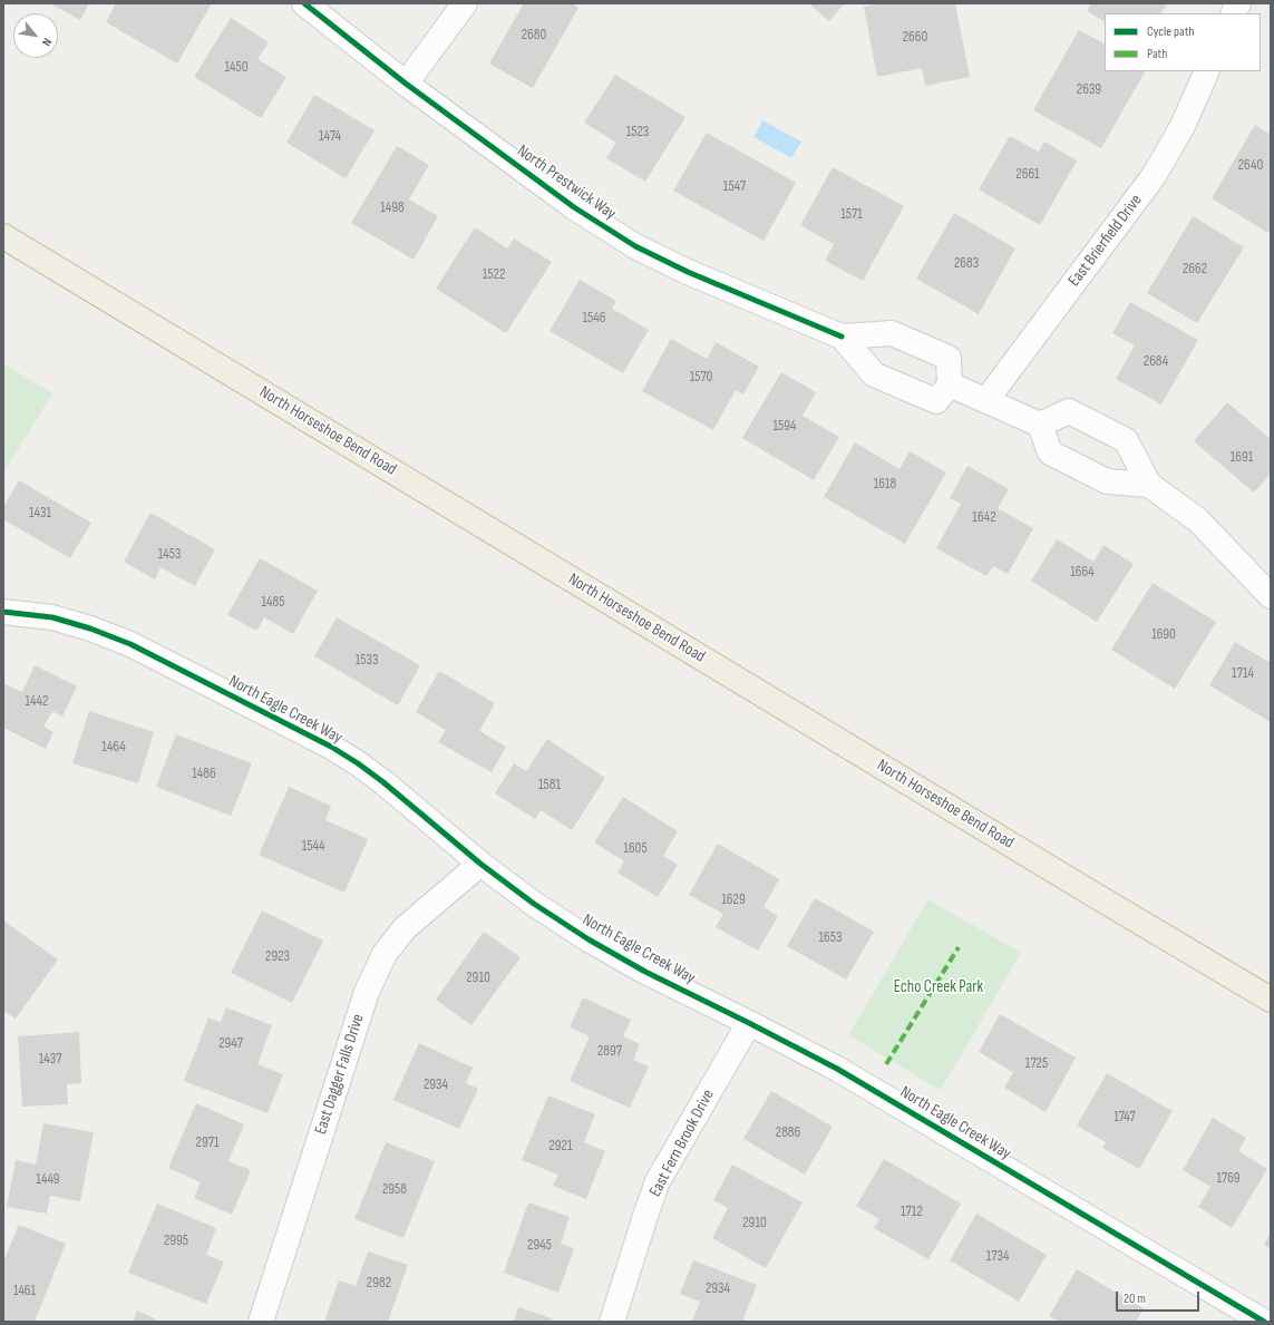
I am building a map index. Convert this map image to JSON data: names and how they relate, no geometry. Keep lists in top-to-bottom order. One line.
{"streets":{"highway":["North Horseshoe Bend Road"],"street":["North Prestwick Way","East Brierfield Drive","North Eagle Creek Way","East Dagger Falls Drive","East Fern Brook Drive"]},"crossings":[["North Eagle Creek Way","East Dagger Falls Drive"],["North Eagle Creek Way","East Fern Brook Drive"]],"parks":["Echo Creek Park"],"house_numbers":["2680","2660","1450","2639","1523","1474","2640","2661","1547","1498","1571","2683","2662","1522","1546","2684","1570","1594","1691","1618","1431","1642","1453","1664","1485","1690","1533","1714","1442","1464","1486","1581","1544","1605","1629","1653","2923","2910","2947","2897","1437","1725","2934","1747","2886","2971","2921","1769","1449","2958","1712","2910","2995","2945","1734","2982","2934","1461"],"legend":["Cycle path","Path"],"scale_bar":"20 m","north":"bottom right"}
